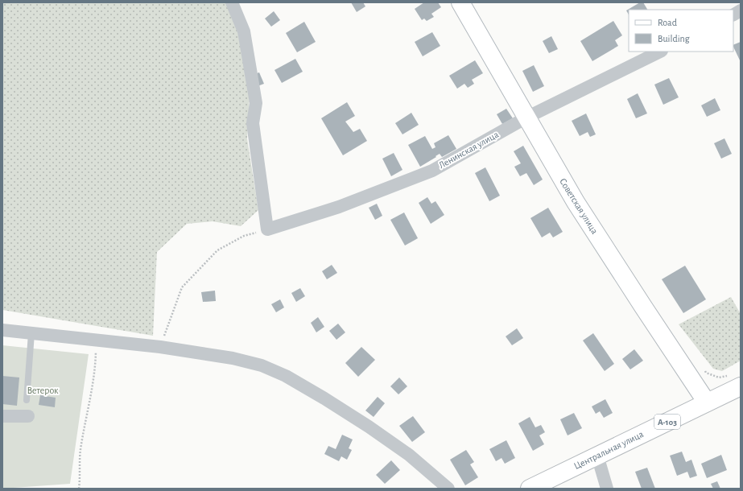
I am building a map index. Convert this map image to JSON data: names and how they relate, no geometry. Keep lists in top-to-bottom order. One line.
{"streets":{"main road":["Советская улица","А-103","Центральная улица"],"street":["Ленинская улица"]},"crossings":[["Ленинская улица","Советская улица"],["Советская улица","Центральная улица"]],"parks":["Ветерок"],"legend":["Road","Building"]}
